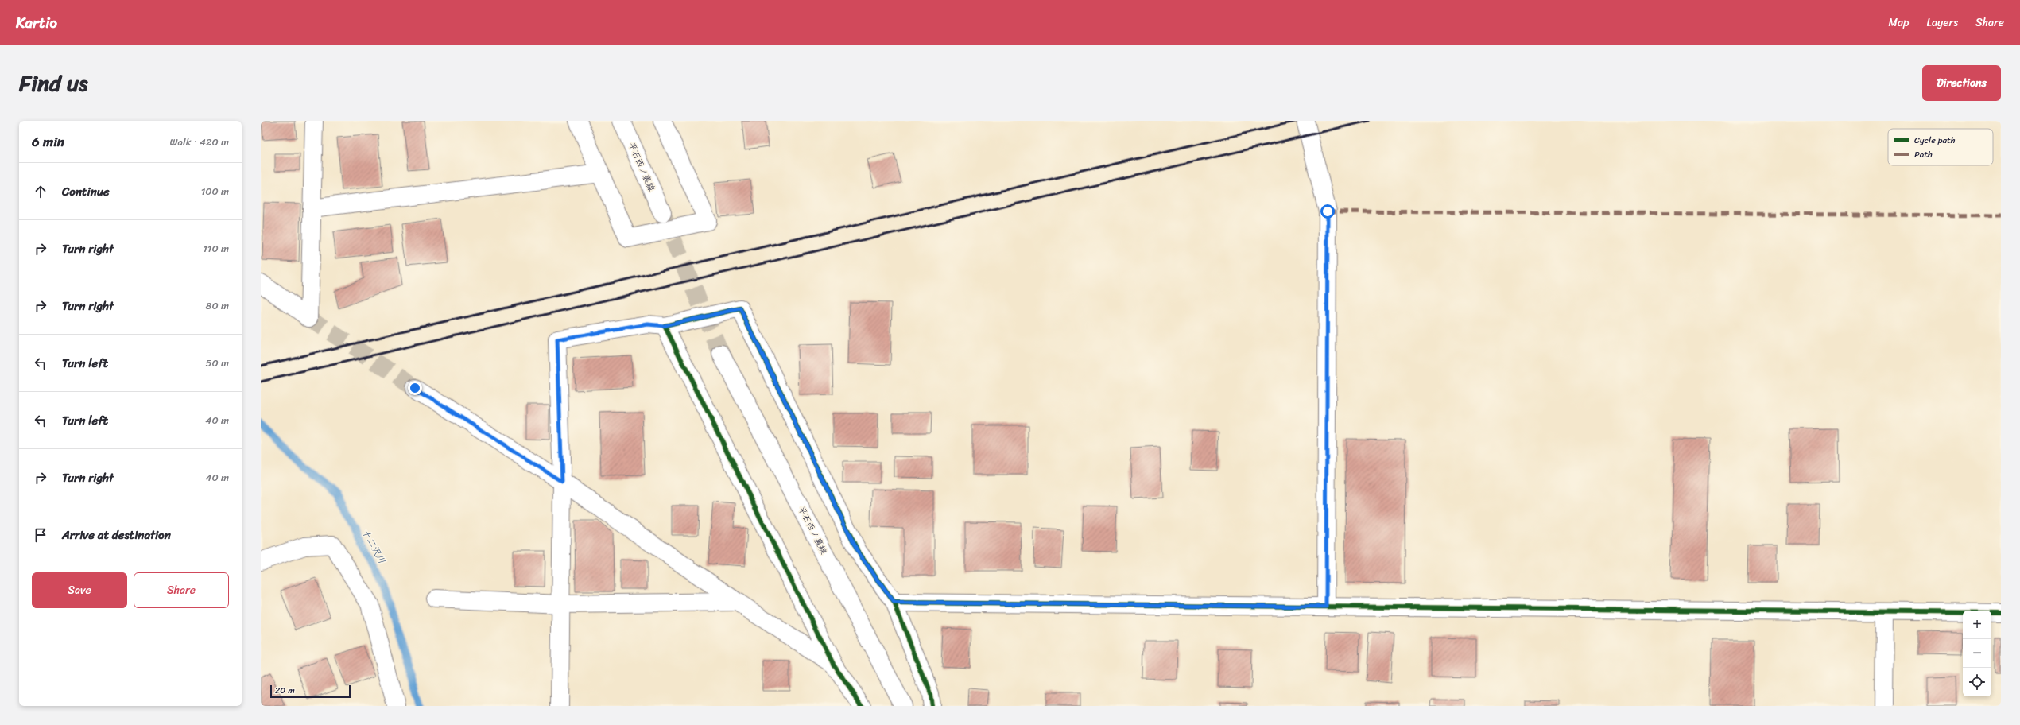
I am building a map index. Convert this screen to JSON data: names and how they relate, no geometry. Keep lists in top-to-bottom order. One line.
{"streets":{"street":["平石西ノ裏線"]},"water":["十二沢川"],"legend":["Cycle path","Path"],"scale_bar":"20 m","page":{"header":"Kartio","nav":["Map","Layers","Share"],"title":"Find us","buttons":["Directions",["Save","Share"]],"heading":["6 min","Walk · 420 m"],"list":[["Continue","100 m"],["Turn right","110 m"],["Turn right","80 m"],["Turn left","50 m"],["Turn left","40 m"],["Turn right","40 m"],"Arrive at destination"],"map_buttons":["+","−"],"scale":"20 m"}}
